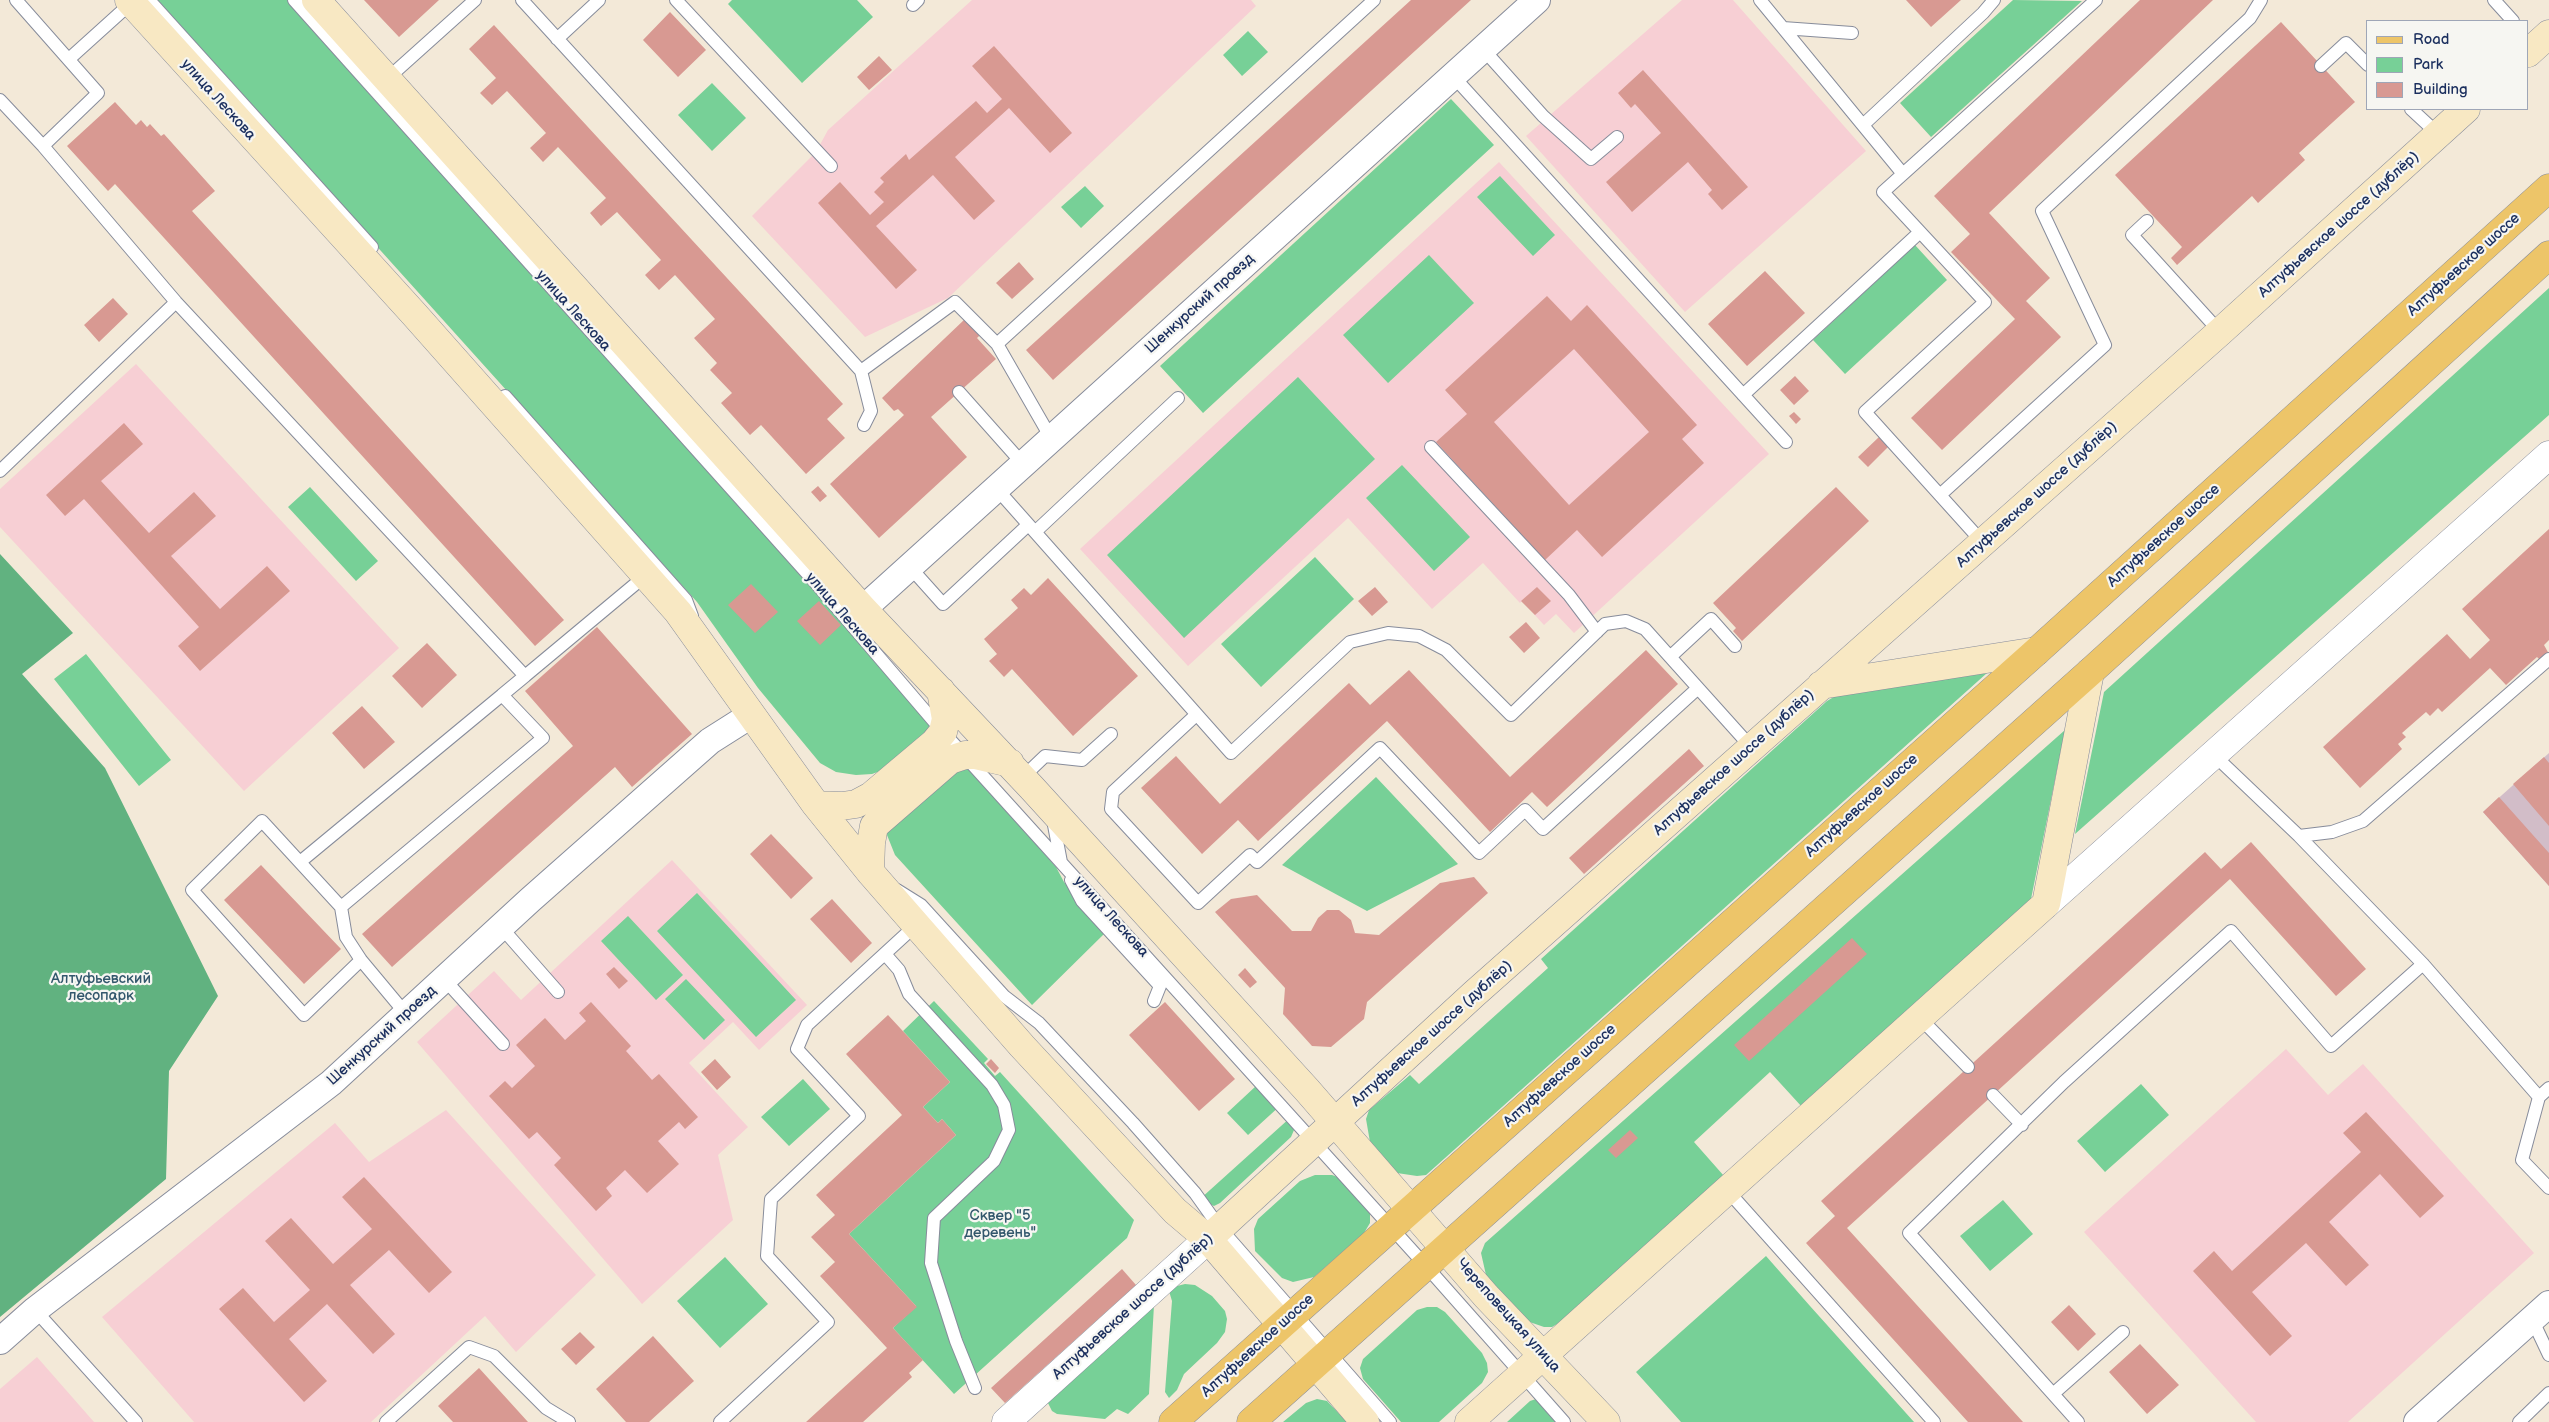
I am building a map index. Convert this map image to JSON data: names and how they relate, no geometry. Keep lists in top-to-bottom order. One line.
{"streets":{"main road":["улица Лескова","Алтуфьевское шоссе (дублёр)","Алтуфьевское шоссе","Череповецкая улица"],"street":["Шенкурский проезд"]},"crossings":[["улица Лескова","Алтуфьевское шоссе (дублёр)"],["улица Лескова","Алтуфьевское шоссе"],["улица Лескова","Шенкурский проезд"],["улица Лескова","Череповецкая улица"],["Алтуфьевское шоссе","Череповецкая улица"]],"parks":["Алтуфьевский лесопарк","Сквер \"5 деревень\""],"legend":["Road","Park","Building"]}
